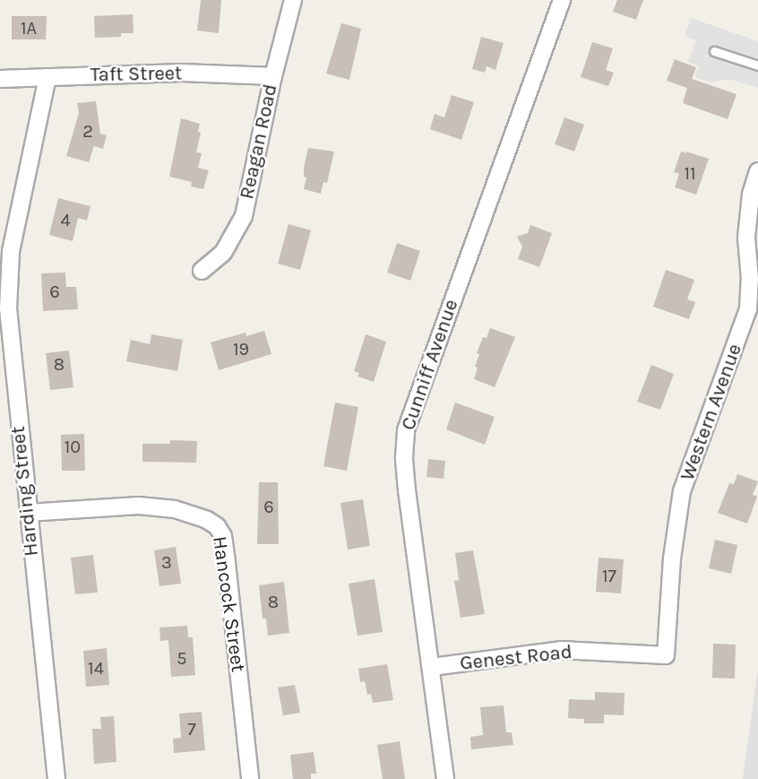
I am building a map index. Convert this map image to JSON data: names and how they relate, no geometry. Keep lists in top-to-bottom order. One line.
{"streets":{"street":["Taft Street","Reagan Road","Cunniff Avenue","Western Avenue","Harding Street","Hancock Street","Genest Road"]},"crossings":[["Taft Street","Reagan Road"],["Taft Street","Harding Street"],["Cunniff Avenue","Genest Road"],["Western Avenue","Genest Road"],["Harding Street","Hancock Street"]],"house_numbers":["1A","2","11","4","6","19","8","10","6","3","17","8","5","14","7"]}
